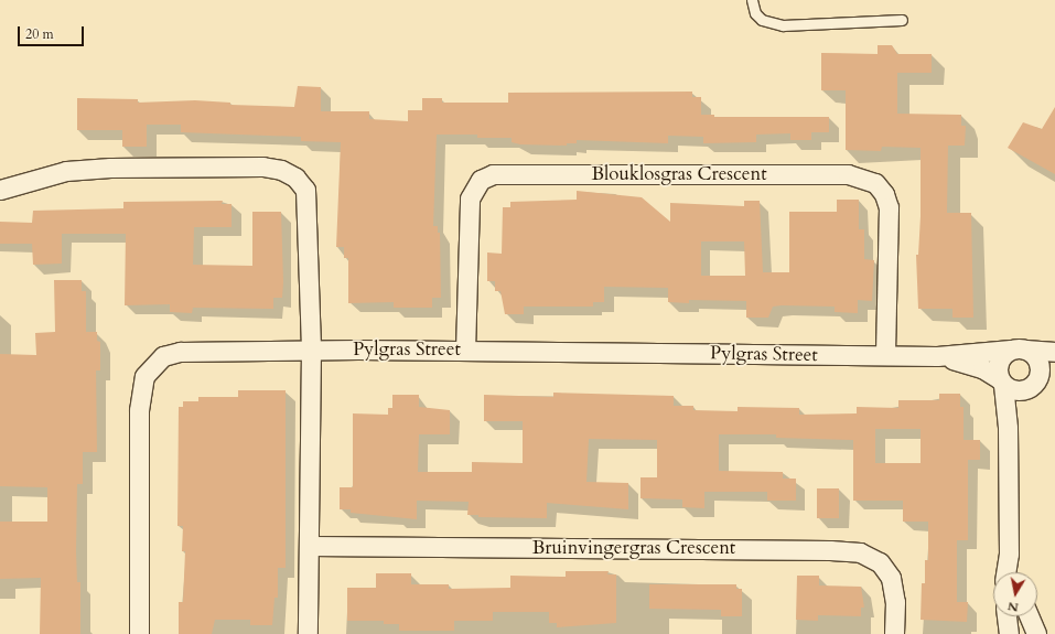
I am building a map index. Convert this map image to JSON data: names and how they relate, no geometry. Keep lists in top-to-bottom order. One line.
{"streets":{"street":["Blouklosgras Crescent","Pylgras Street","Bruinvingergras Crescent"]},"crossings":[["Blouklosgras Crescent","Pylgras Street"]],"scale_bar":"20 m","north":"bottom"}
